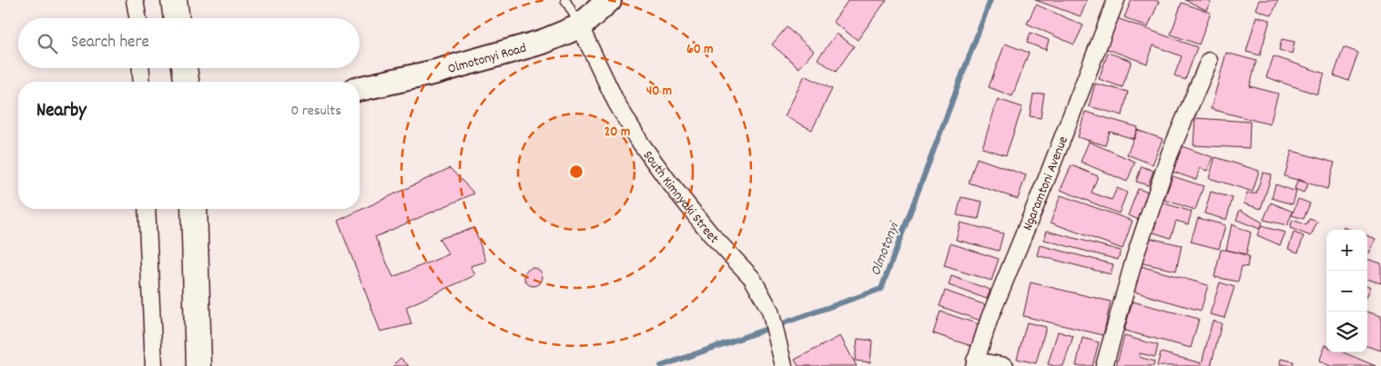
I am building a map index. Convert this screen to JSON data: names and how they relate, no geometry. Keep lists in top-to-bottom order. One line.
{"streets":{"street":["Olmotonyi Road","Ngaramtoni Avenue","South Kimnyaki Street"]},"crossings":[["Olmotonyi Road","South Kimnyaki Street"]],"water":["Olmotonyi"],"page":{"search":"Search here","heading":["Nearby","0 results"],"map_buttons":["+","−"]},"rings":["60 m","40 m","20 m"]}
